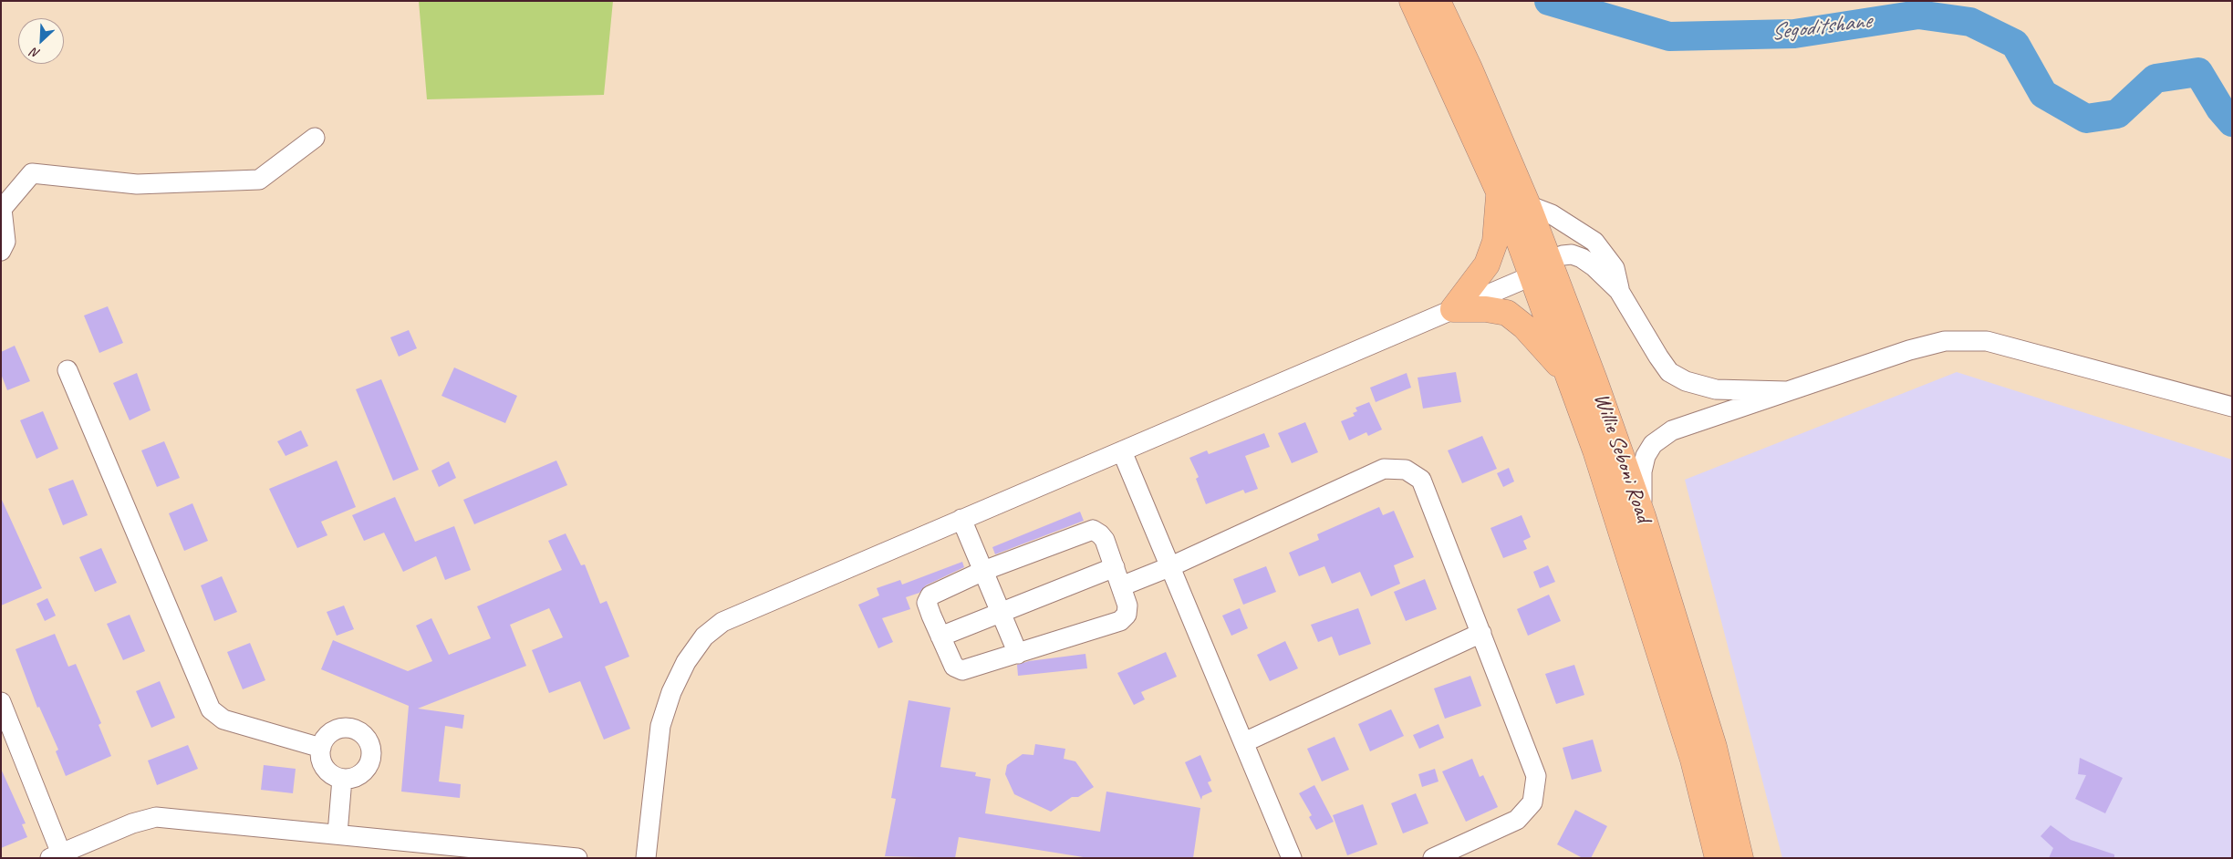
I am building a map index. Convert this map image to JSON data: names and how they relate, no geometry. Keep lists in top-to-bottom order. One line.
{"streets":{"main road":["Willie Seboni Road"]},"water":["Segoditshane"],"north":"bottom left"}
